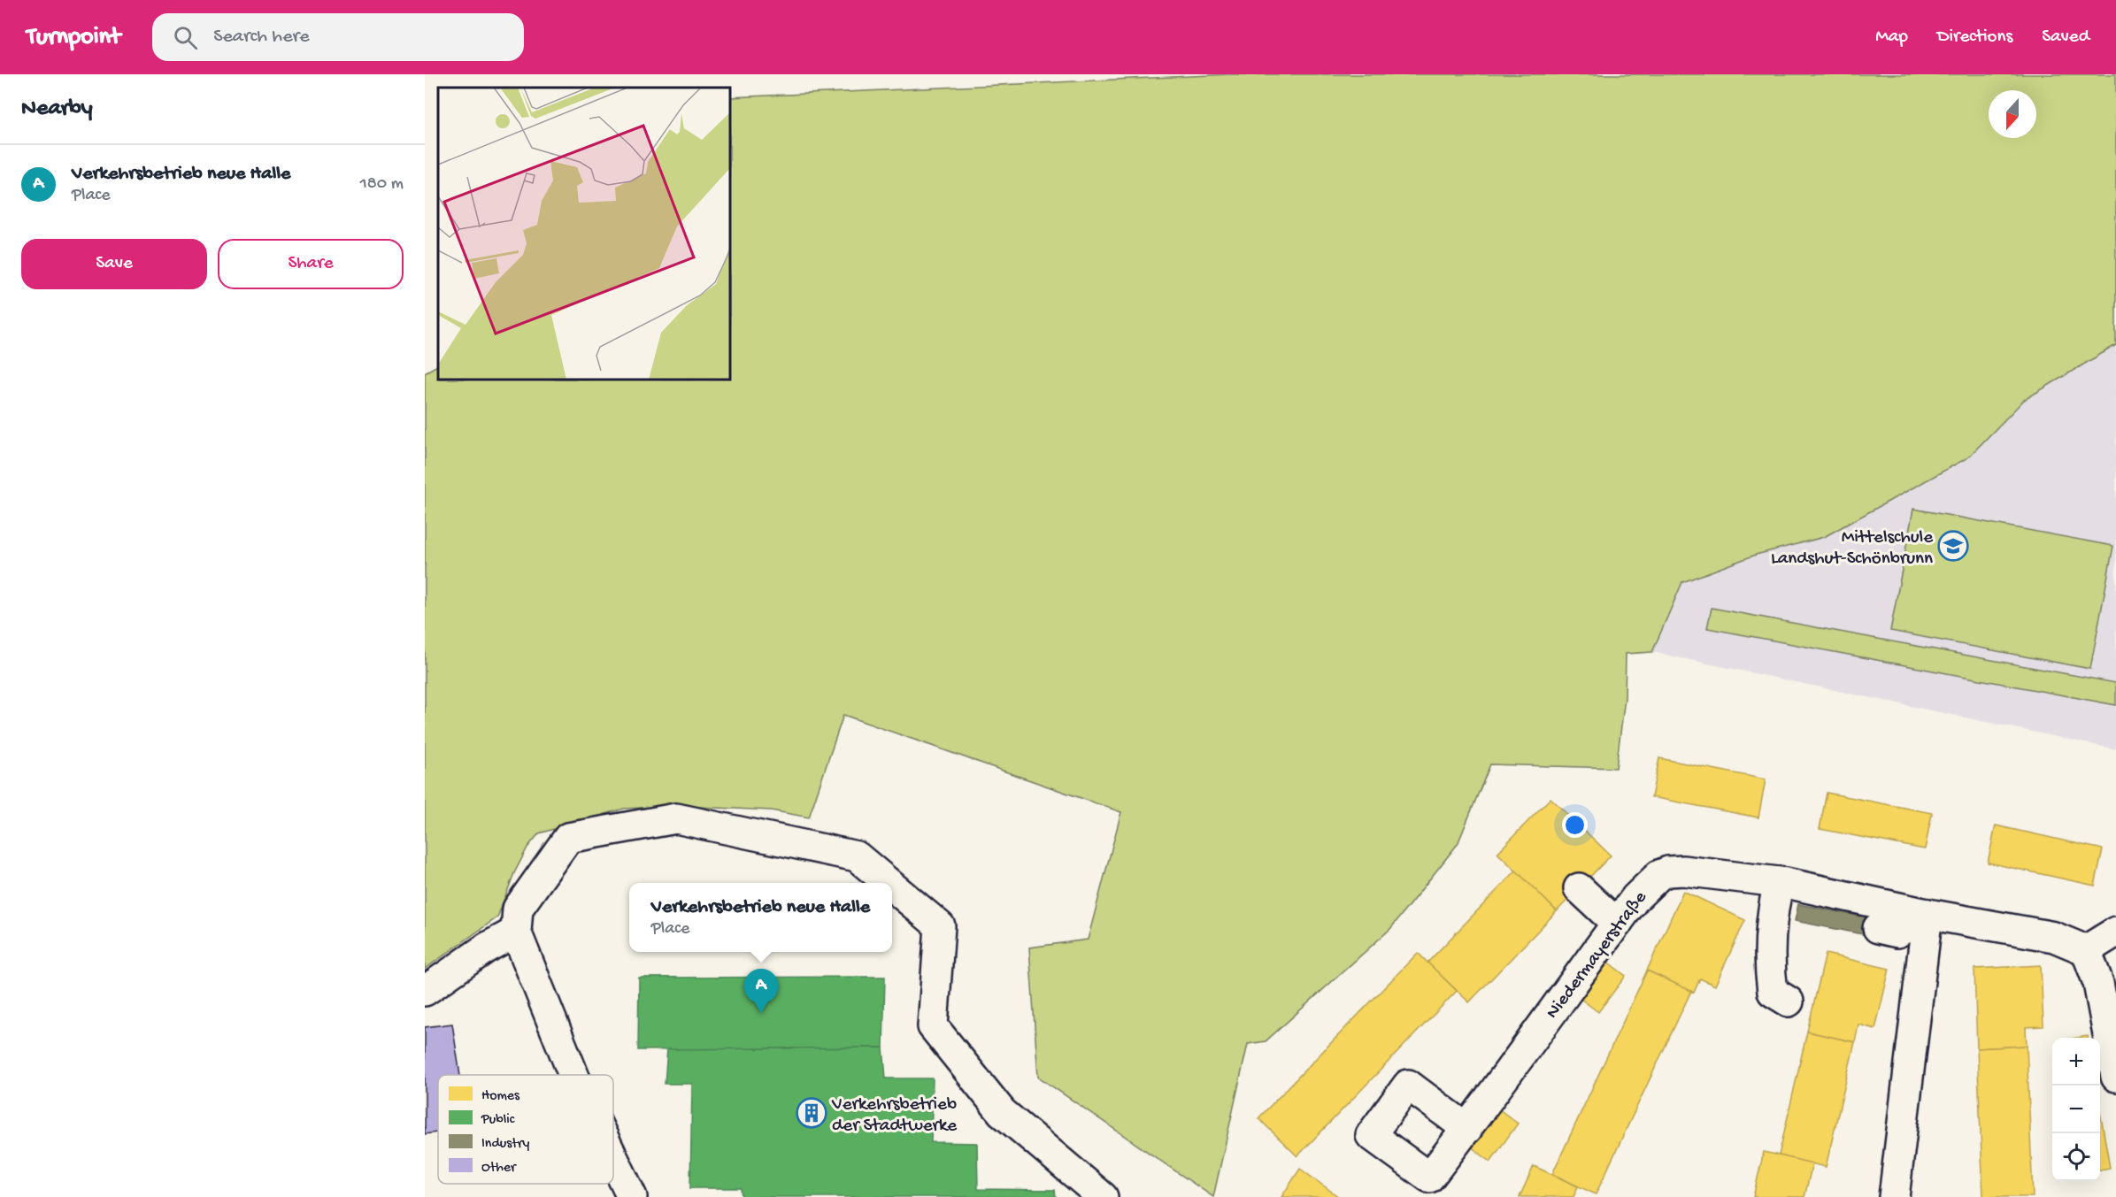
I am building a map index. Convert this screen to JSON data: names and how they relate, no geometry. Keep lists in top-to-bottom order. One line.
{"streets":{"street":["Niedermayerstraße"]},"places":{"school or university":["Mittelschule Landshut-Schönbrunn"],"building":["Verkehrsbetrieb der Stadtwerke"]},"legend":["Homes","Public","Industry","Other"],"north":"bottom","page":{"header":"Turnpoint","search":"Search here","nav":["Map","Directions","Saved"],"heading":"Nearby","list":[{"mark":"A","name":"Verkehrsbetrieb neue Halle","note":"Place","value":"180 m"}],"buttons":["Save","Share"],"popup":["Verkehrsbetrieb neue Halle","Place"],"pins":"A","map_buttons":["+","−"]}}
